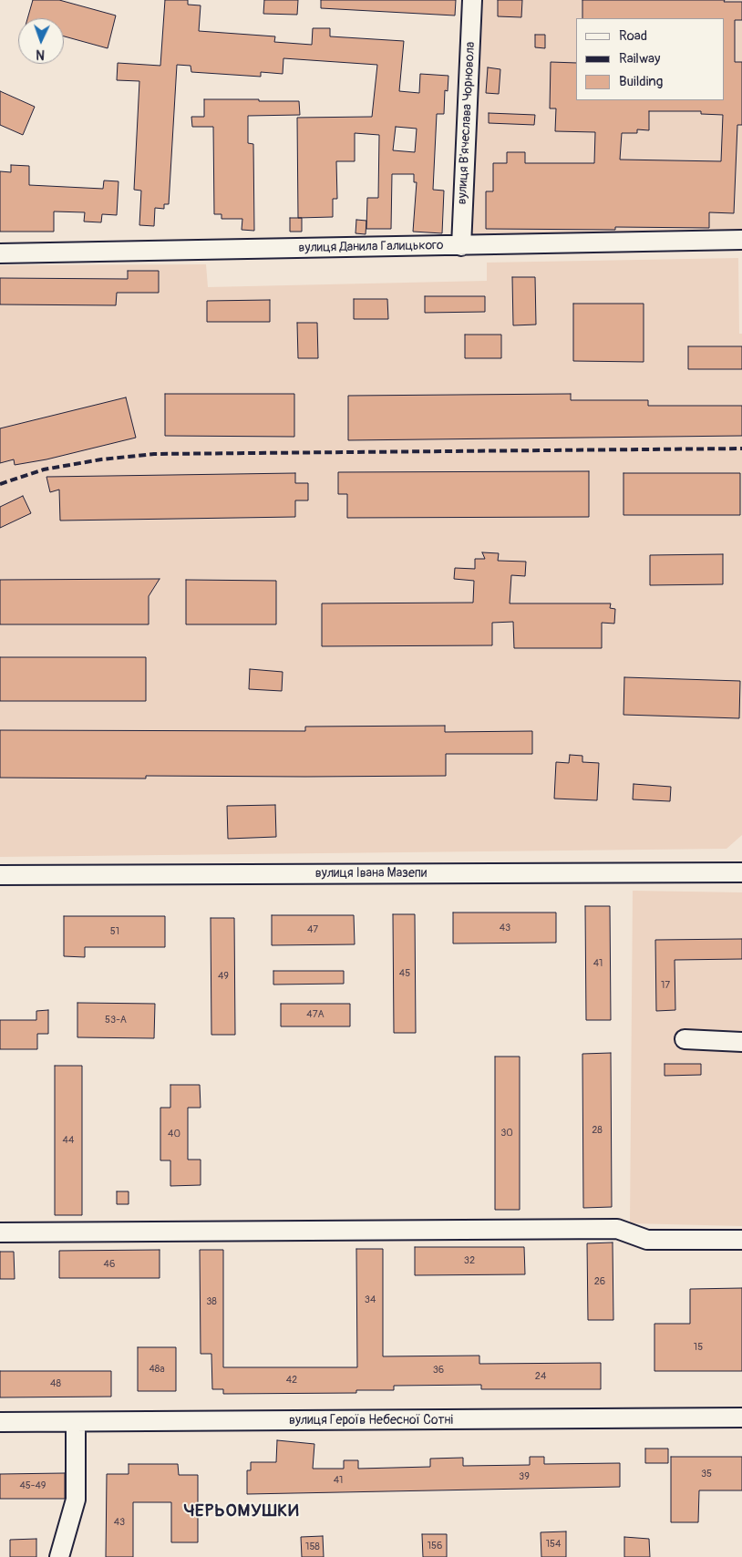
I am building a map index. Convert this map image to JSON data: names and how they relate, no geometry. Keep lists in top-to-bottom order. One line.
{"streets":{"street":["вулиця В'ячеслава Чорновола","вулиця Данила Галицького","вулиця Івана Мазепи","вулиця Героїв Небесної Сотні"]},"crossings":[["вулиця В'ячеслава Чорновола","вулиця Данила Галицького"]],"districts":["ЧЕРЬОМУШКИ"],"house_numbers":["43","47","51","41","45","49","17","47А","53-А","28","30","40","44","32","46","26","34","38","15","48а","36","24","42","48","35","39","41","45-49","43","154","156","158"],"legend":["Road","Railway","Building"],"north":"bottom"}
